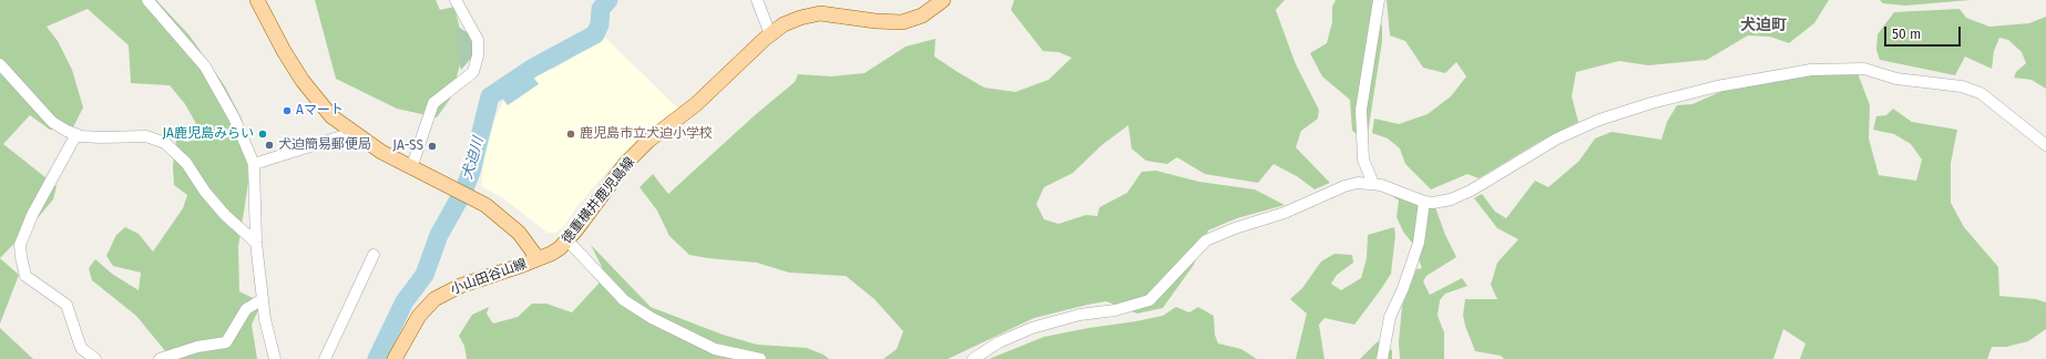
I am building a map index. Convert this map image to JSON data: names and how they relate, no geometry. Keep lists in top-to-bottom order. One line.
{"streets":{"main road":["徳重横井鹿児島線","小山田谷山線"]},"crossings":[["徳重横井鹿児島線","小山田谷山線"]],"districts":["犬迫町"],"water":["犬迫川"],"places":["Aマート","JA鹿児島みらい","鹿児島市立犬迫小学校","犬迫簡易郵便局","JA-SS"],"scale_bar":"50 m"}
